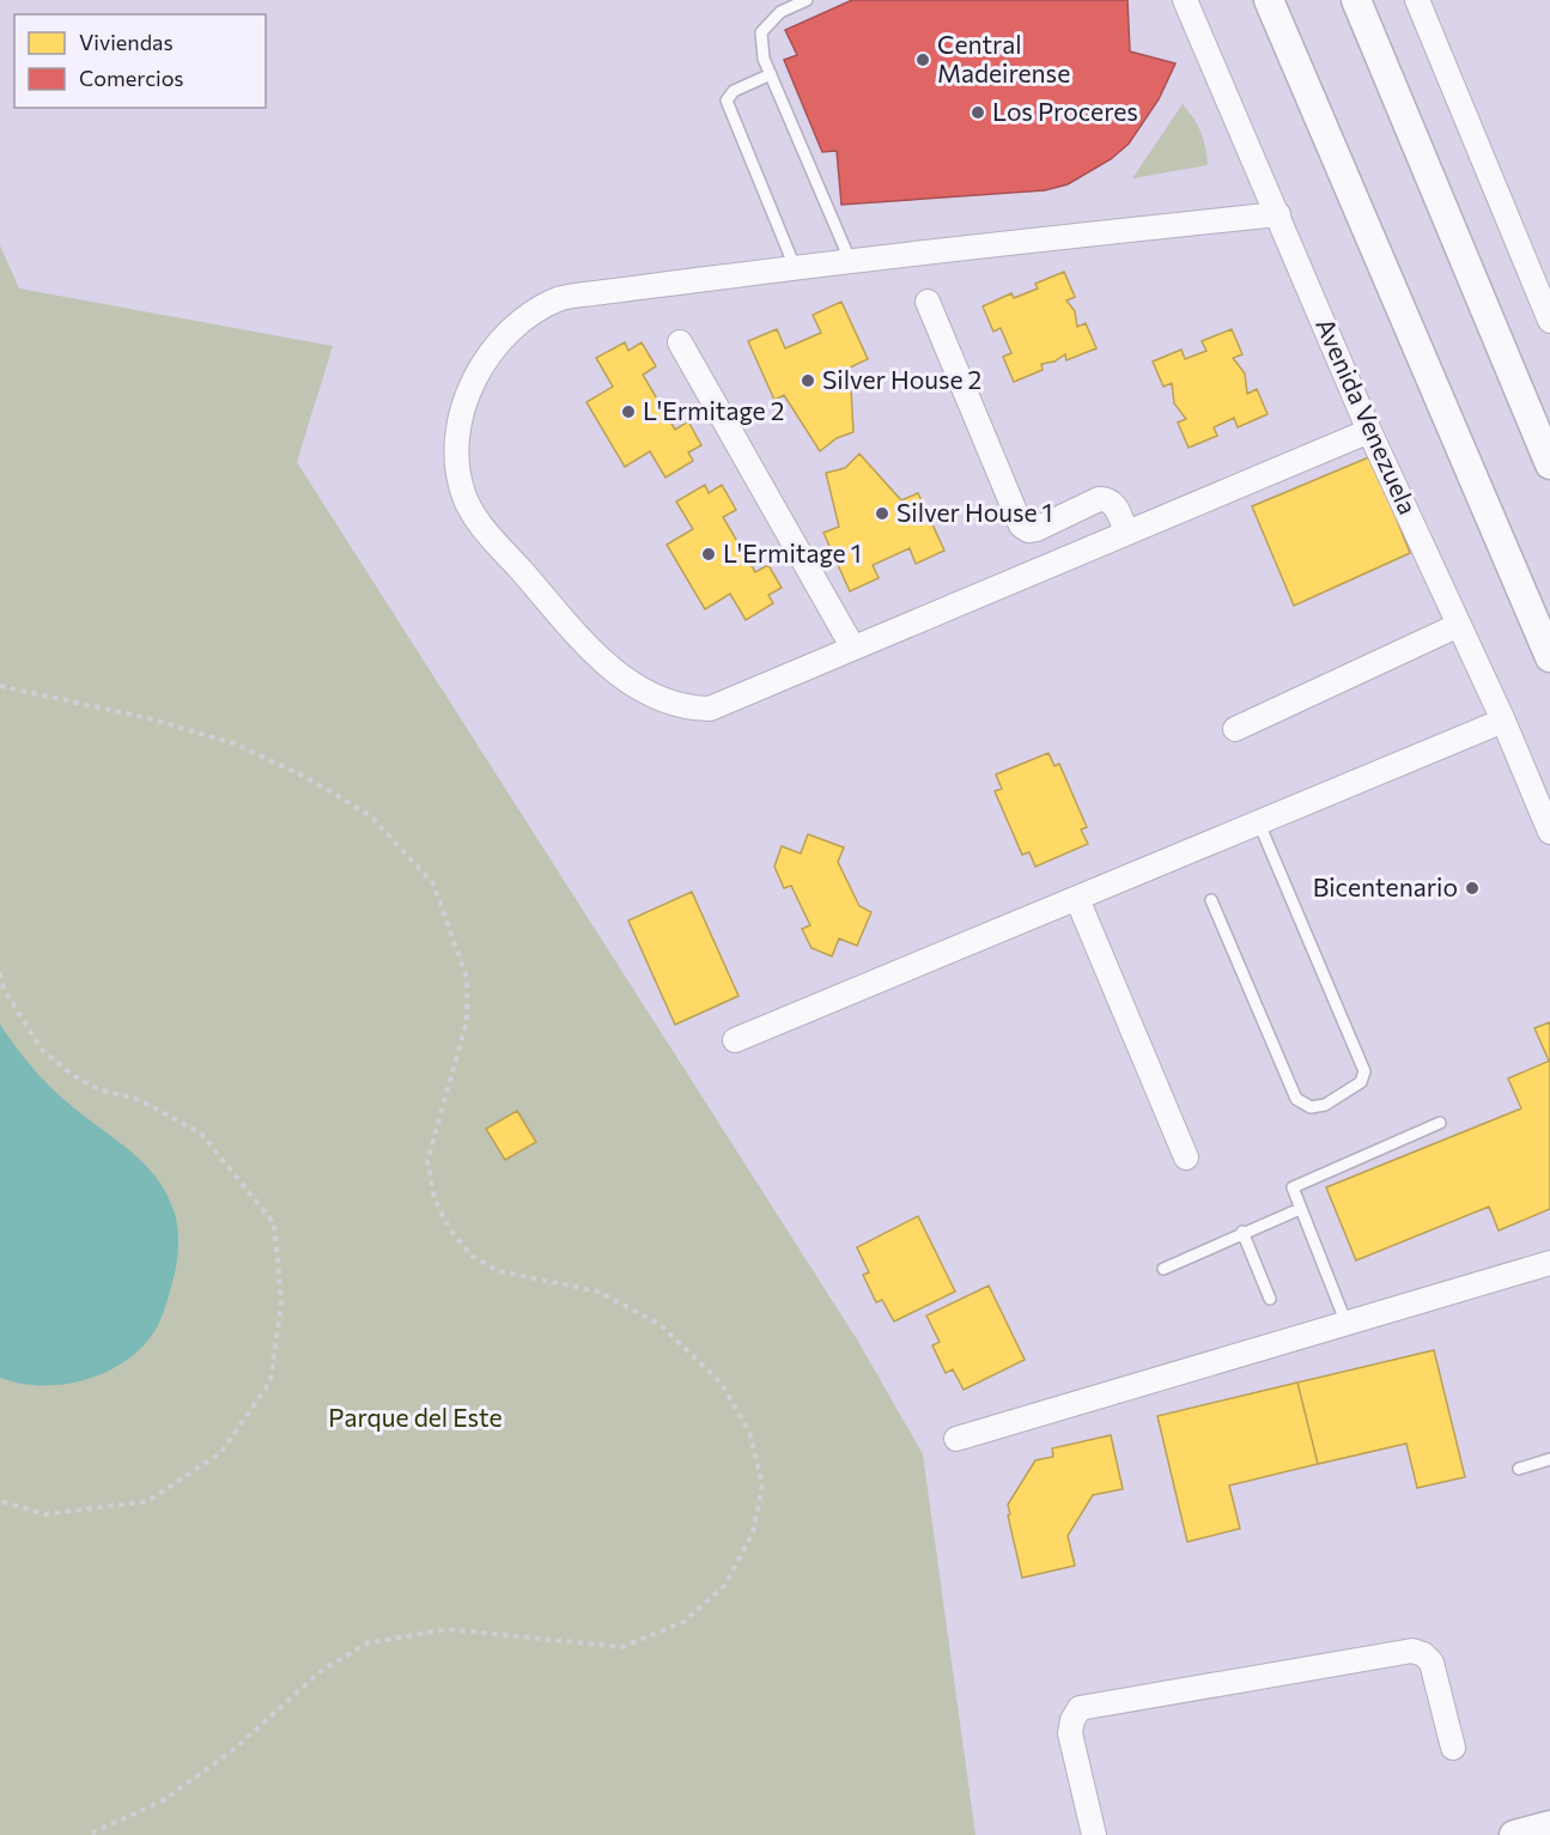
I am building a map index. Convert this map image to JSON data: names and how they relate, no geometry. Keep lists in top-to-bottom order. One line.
{"streets":{"street":["Avenida Venezuela"]},"parks":["Parque del Este"],"places":["Central Madeirense","Los Proceres","Silver House 2","L'Ermitage 2","Silver House 1","L'Ermitage 1","Bicentenario"],"legend":["Viviendas","Comercios"]}
